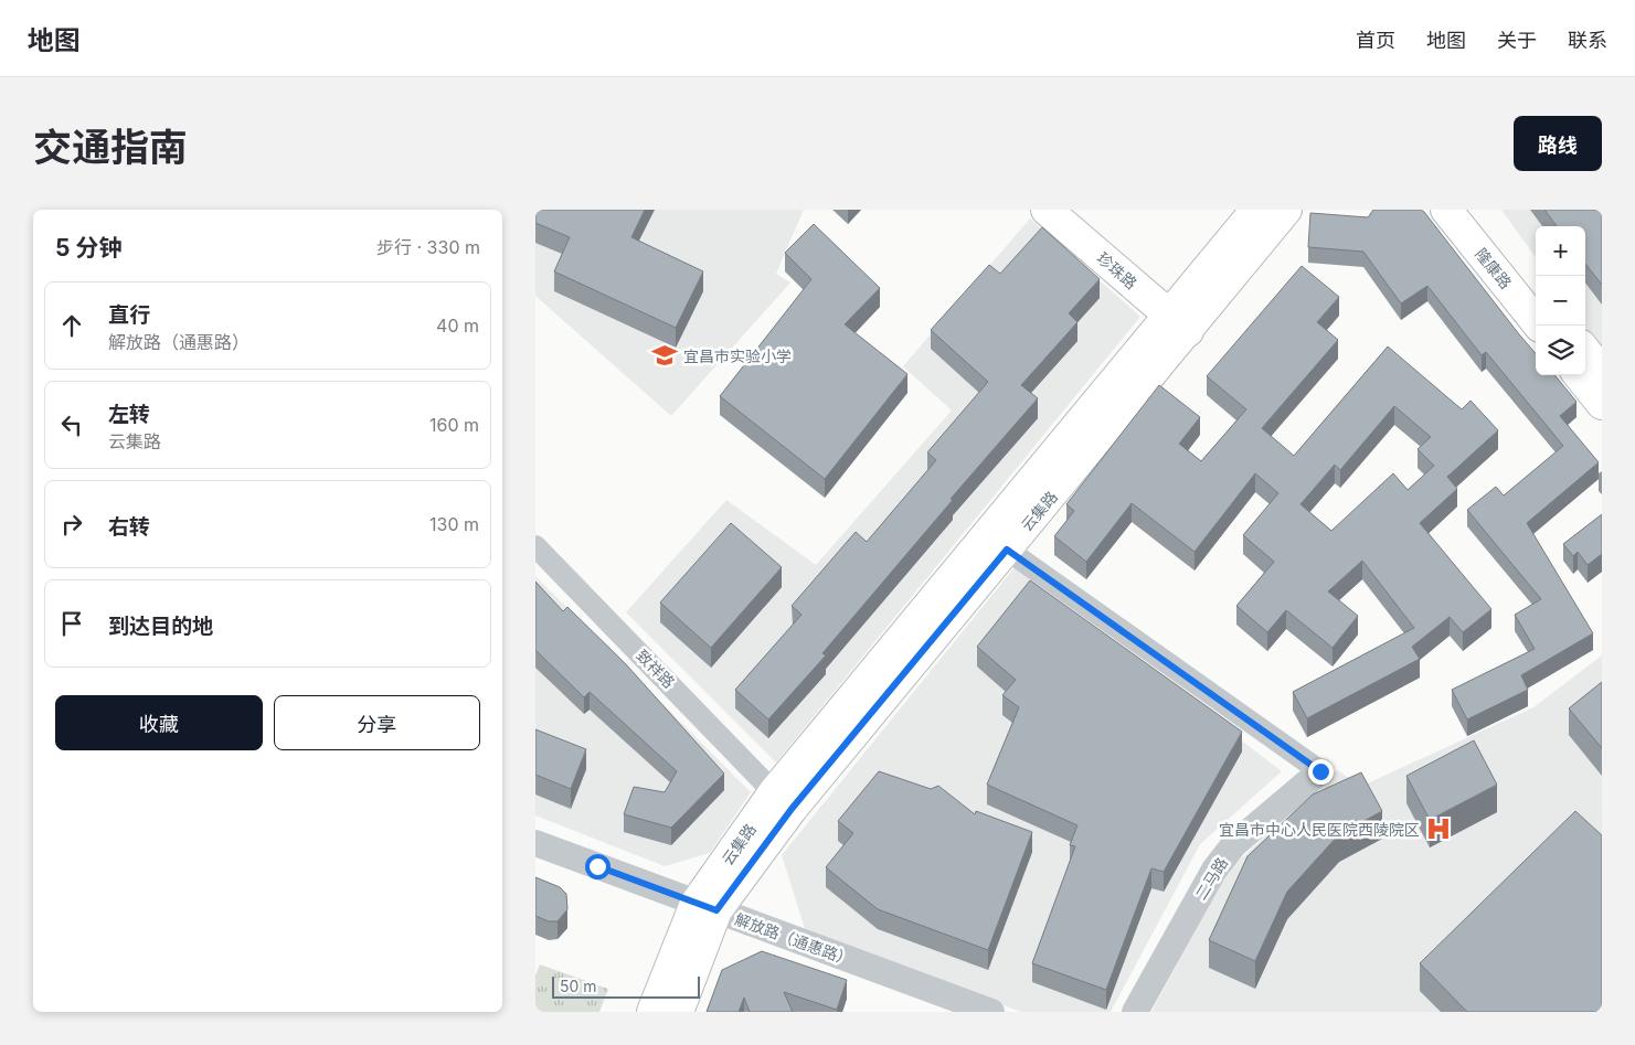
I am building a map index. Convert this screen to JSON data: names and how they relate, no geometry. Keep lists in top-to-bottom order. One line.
{"streets":{"main road":["隆康路","珍珠路","云集路"],"street":["致祥路","二马路","解放路（通惠路）"]},"crossings":[["珍珠路","云集路"],["云集路","致祥路"],["云集路","解放路（通惠路）"]],"places":{"school or university":["宜昌市实验小学"],"hospital":["宜昌市中心人民医院西陵院区"]},"scale_bar":"50 m","page":{"header":"地图","nav":["首页","地图","关于","联系"],"title":"交通指南","buttons":["路线",["收藏","分享"]],"heading":["5 分钟","步行 · 330 m"],"map_buttons":["+","−"],"list":[["直行","解放路（通惠路）","40 m"],["左转","云集路","160 m"],["右转","130 m"],"到达目的地"],"scale":"50 m"}}
